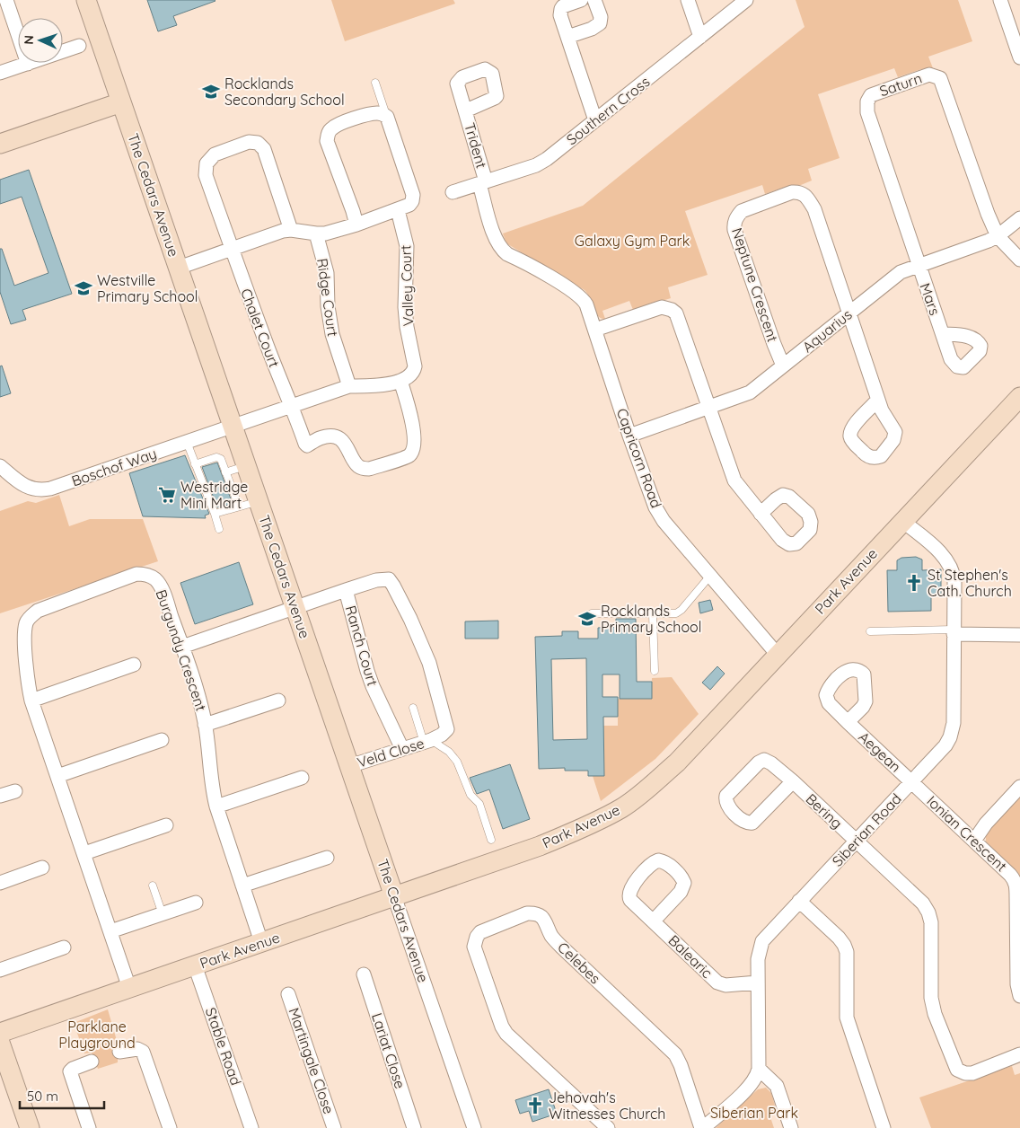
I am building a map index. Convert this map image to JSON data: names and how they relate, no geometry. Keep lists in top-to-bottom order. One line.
{"streets":{"street":["Saturn","Southern Cross","Trident","The Cedars Avenue","Neptune Crescent","Valley Court","Ridge Court","Mars","Chalet Court","Aquarius","Capricorn Road","Boschof Way","Park Avenue","Ranch Court","Burgundy Crescent","Aegean","Veld Close","Bering","Siberian Road","Ionian Crescent","Balearic","Celebes","Stable Road","Lariat Close","Martingale Close"]},"crossings":[["Saturn","Mars"],["Saturn","Aquarius"],["Southern Cross","Trident"],["Southern Cross","Capricorn Road"],["Trident","Capricorn Road"],["The Cedars Avenue","Boschof Way"],["The Cedars Avenue","Park Avenue"],["The Cedars Avenue","Veld Close"],["Neptune Crescent","Aquarius"],["Valley Court","Chalet Court"],["Valley Court","Boschof Way"],["Ridge Court","Boschof Way"],["Mars","Aquarius"],["Chalet Court","Boschof Way"],["Aquarius","Capricorn Road"],["Capricorn Road","Park Avenue"],["Park Avenue","Burgundy Crescent"],["Park Avenue","Siberian Road"],["Park Avenue","Stable Road"],["Ranch Court","Veld Close"],["Aegean","Siberian Road"],["Aegean","Ionian Crescent"],["Bering","Siberian Road"],["Siberian Road","Ionian Crescent"],["Siberian Road","Balearic"],["Siberian Road","Celebes"]],"parks":["Galaxy Gym Park","Parklane Playground","Siberian Park"],"places":{"school or university":["Rocklands Secondary School","Westville Primary School","Rocklands Primary School"],"supermarket":["Westridge Mini Mart"],"church":["St Stephen's Cath. Church","Jehovah's Witnesses Church"]},"scale_bar":"50 m","north":"left"}
